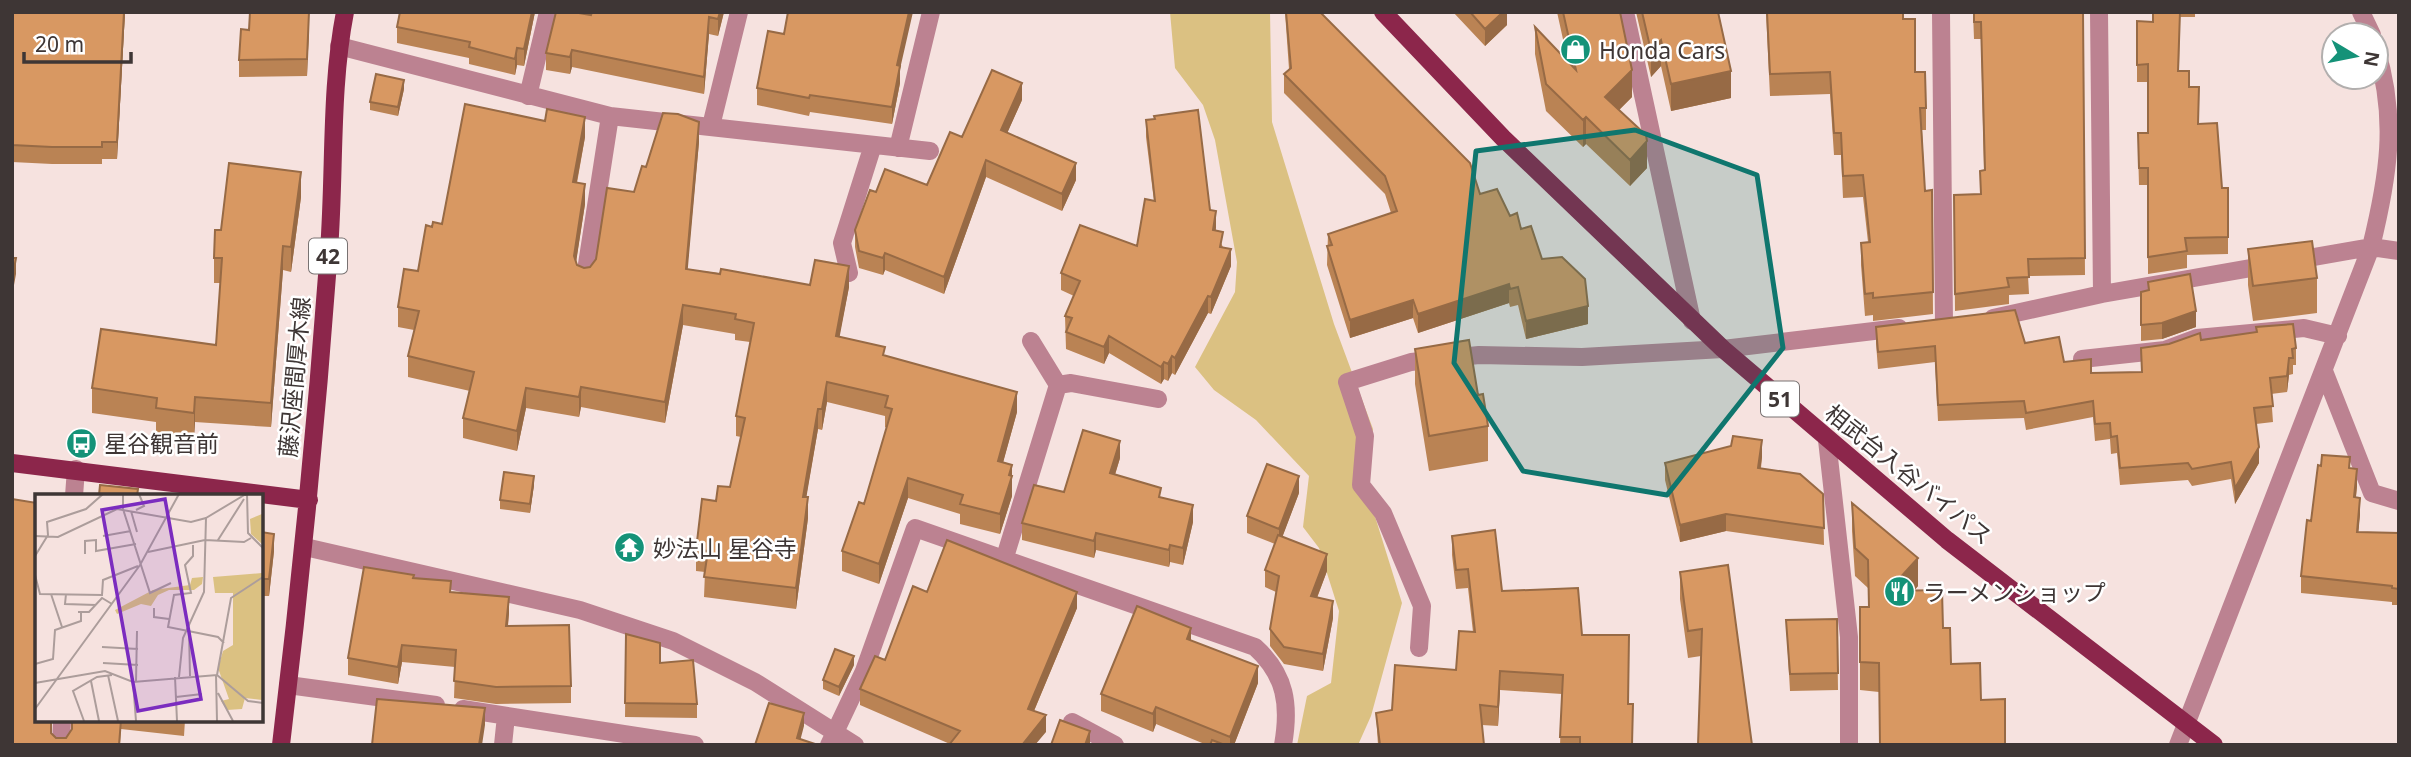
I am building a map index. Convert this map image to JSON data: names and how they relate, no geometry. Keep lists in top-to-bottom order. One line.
{"streets":{"main road":["42","藤沢座間厚木線","51","相武台入谷バイパス"]},"places":{"shop":["Honda Cars"],"bus stop":["星谷観音前"],"temple":["妙法山 星谷寺"],"restaurant":["ラーメンショップ"]},"scale_bar":"20 m","north":"right"}
